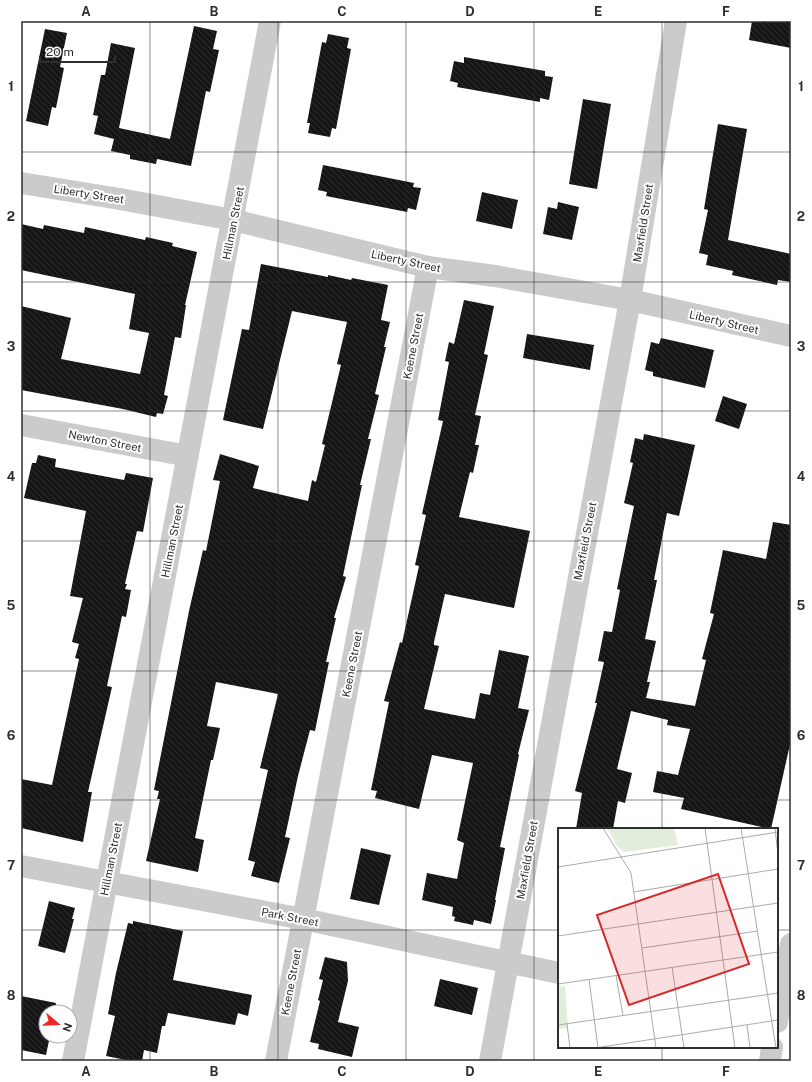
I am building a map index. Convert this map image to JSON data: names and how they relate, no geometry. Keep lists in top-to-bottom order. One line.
{"streets":{"street":["Liberty Street","Hillman Street","Maxfield Street","Keene Street","Newton Street","Park Street"]},"crossings":[["Liberty Street","Hillman Street"],["Liberty Street","Maxfield Street"],["Liberty Street","Keene Street"],["Hillman Street","Newton Street"],["Hillman Street","Park Street"],["Maxfield Street","Park Street"],["Keene Street","Park Street"]],"scale_bar":"20 m","north":"right","grid":{"columns":["A","B","C","D","E","F"],"rows":["1","2","3","4","5","6","7","8"]}}
